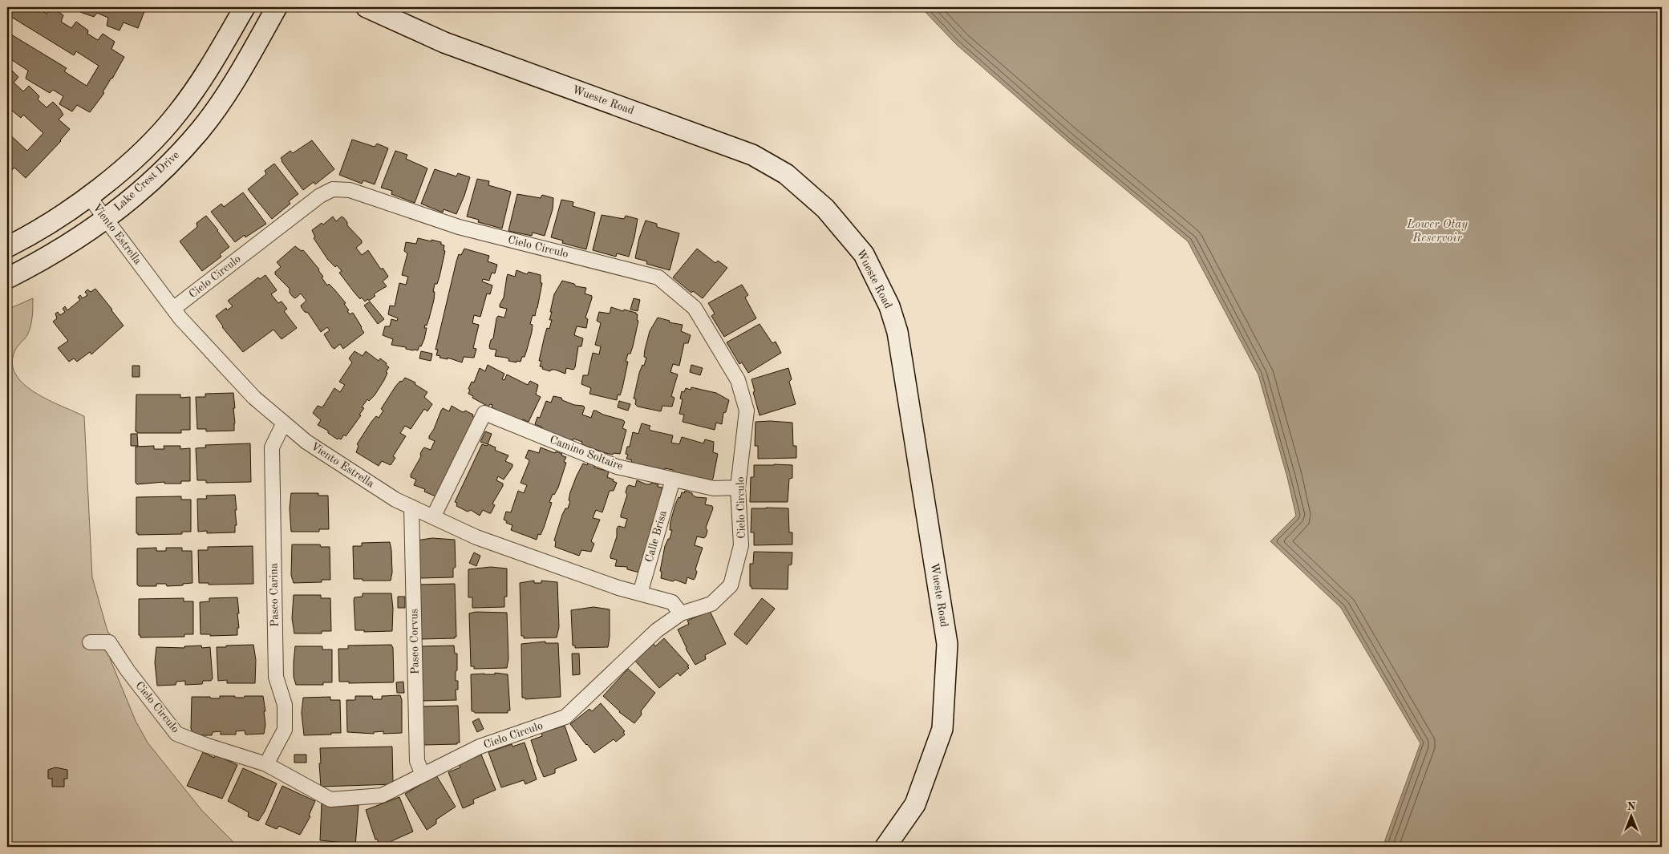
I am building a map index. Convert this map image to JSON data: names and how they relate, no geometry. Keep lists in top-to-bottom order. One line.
{"streets":{"street":["Wueste Road","Lake Crest Drive","Viento Estrella","Cielo Circulo","Camino Soltaire","Calle Brisa","Paseo Carina","Paseo Corvus"]},"crossings":[["Lake Crest Drive","Viento Estrella"],["Viento Estrella","Cielo Circulo"],["Viento Estrella","Camino Soltaire"],["Viento Estrella","Calle Brisa"],["Viento Estrella","Paseo Carina"],["Viento Estrella","Paseo Corvus"],["Cielo Circulo","Camino Soltaire"],["Cielo Circulo","Paseo Carina"],["Cielo Circulo","Paseo Corvus"],["Camino Soltaire","Calle Brisa"]],"water":["Lower Otay Reservoir"],"north":"top"}
